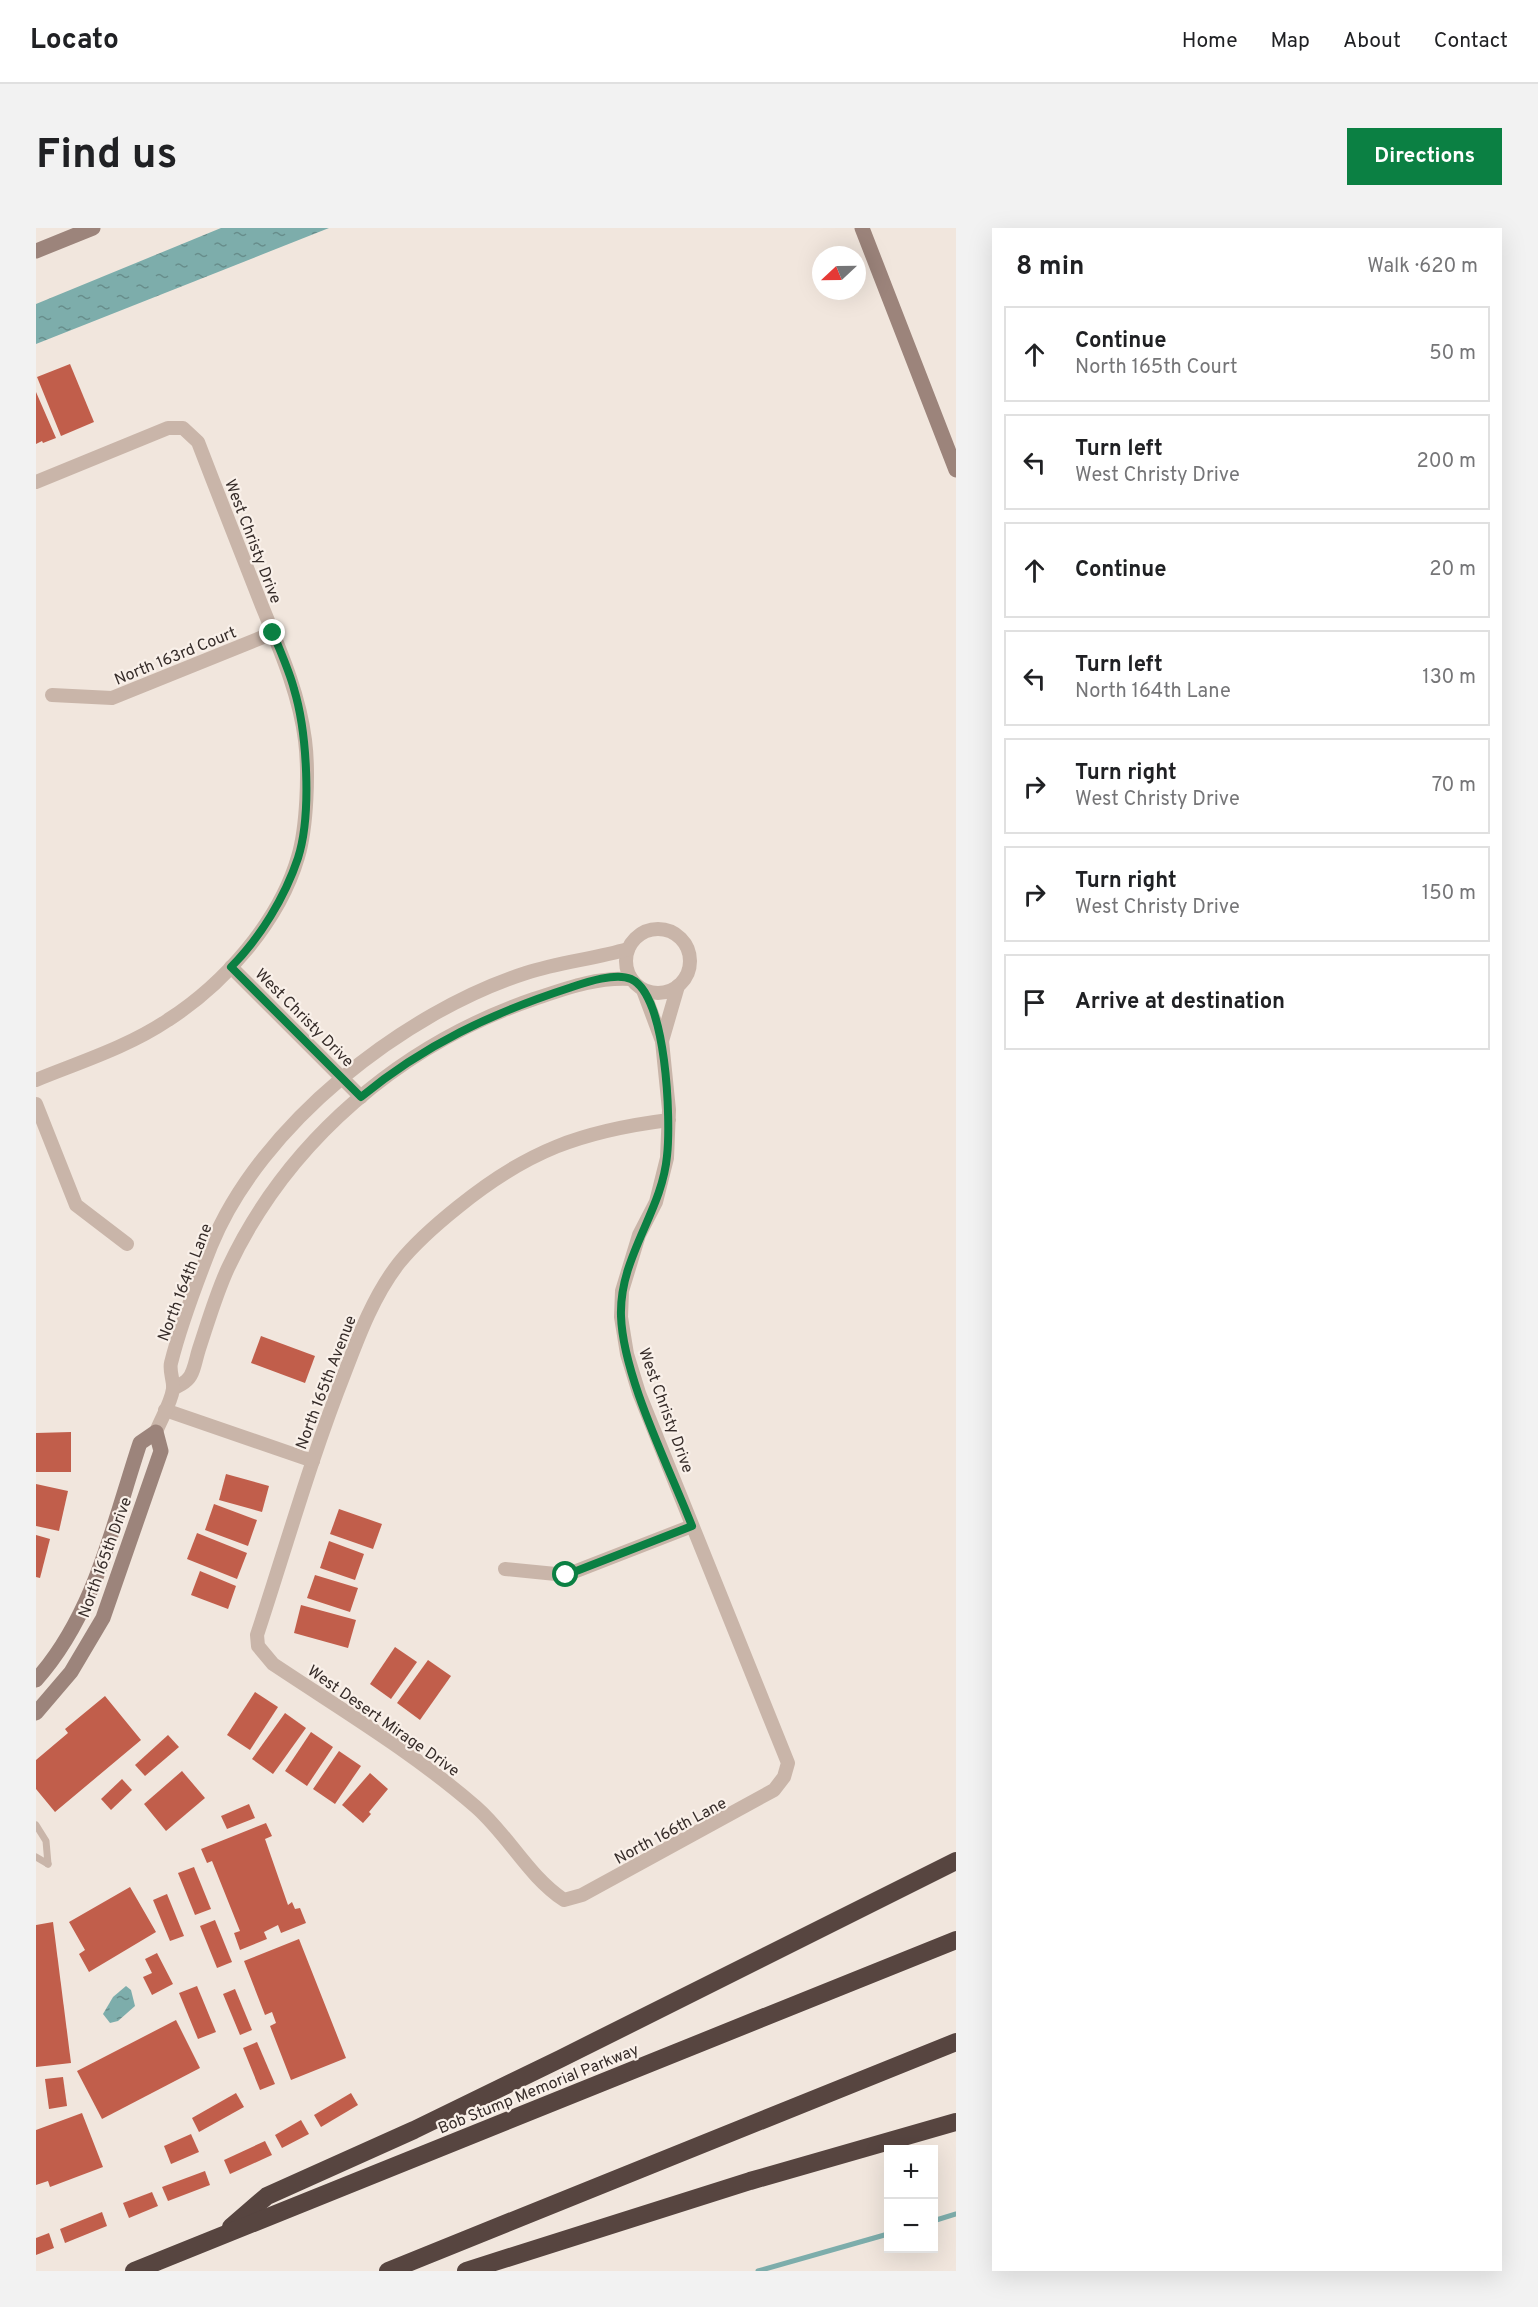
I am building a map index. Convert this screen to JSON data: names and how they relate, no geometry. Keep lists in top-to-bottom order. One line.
{"streets":{"highway":["Bob Stump Memorial Parkway"],"street":["West Christy Drive","North 163rd Court","North 164th Lane","North 165th Avenue","North 165th Drive","West Desert Mirage Drive","North 166th Lane"]},"crossings":[["West Christy Drive","North 163rd Court"],["West Christy Drive","North 164th Lane"],["West Christy Drive","North 165th Avenue"],["West Christy Drive","North 166th Lane"],["North 164th Lane","North 165th Drive"],["North 165th Avenue","West Desert Mirage Drive"],["West Desert Mirage Drive","North 166th Lane"]],"north":"left","page":{"header":"Locato","nav":["Home","Map","About","Contact"],"buttons":"Directions","title":"Find us","heading":["8 min","Walk · 620 m"],"list":[["Continue","North 165th Court","50 m"],["Turn left","West Christy Drive","200 m"],["Continue","20 m"],["Turn left","North 164th Lane","130 m"],["Turn right","West Christy Drive","70 m"],["Turn right","West Christy Drive","150 m"],"Arrive at destination"],"map_buttons":["+","−"]}}
